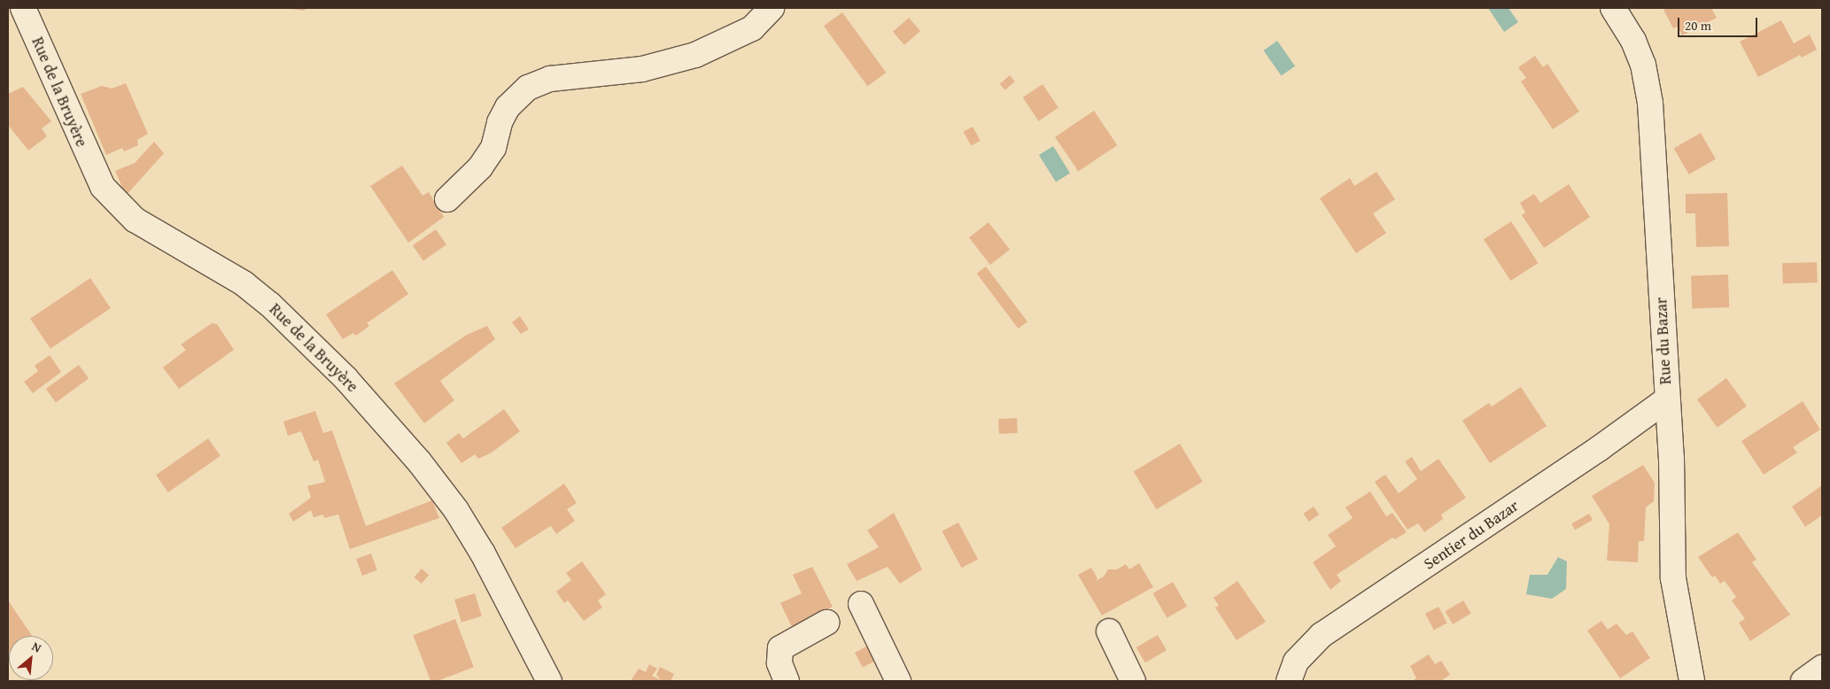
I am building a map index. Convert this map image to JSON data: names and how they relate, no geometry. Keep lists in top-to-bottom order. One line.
{"streets":{"street":["Rue de la Bruyère","Rue du Bazar","Sentier du Bazar"]},"crossings":[["Rue du Bazar","Sentier du Bazar"]],"scale_bar":"20 m","north":"top right"}
